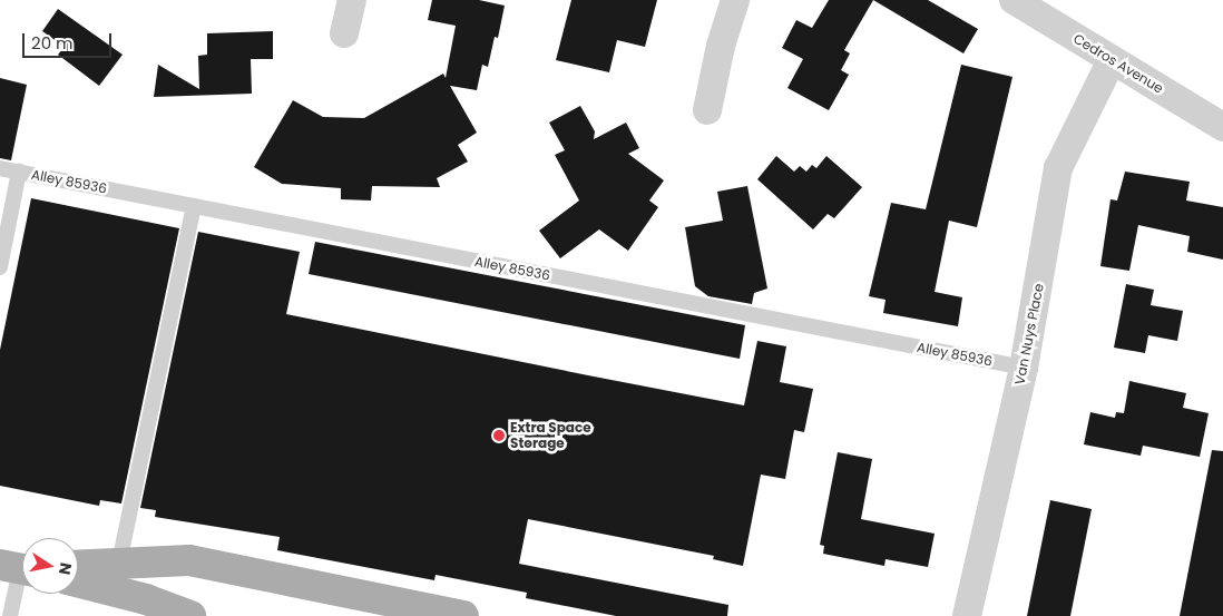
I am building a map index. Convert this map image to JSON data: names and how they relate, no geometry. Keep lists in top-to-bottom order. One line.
{"streets":{"street":["Cedros Avenue","Van Nuys Place"],"lane":["Alley 85936"]},"crossings":[["Cedros Avenue","Van Nuys Place"],["Alley 85936","Van Nuys Place"]],"places":["Extra Space Storage"],"scale_bar":"20 m","north":"right"}
